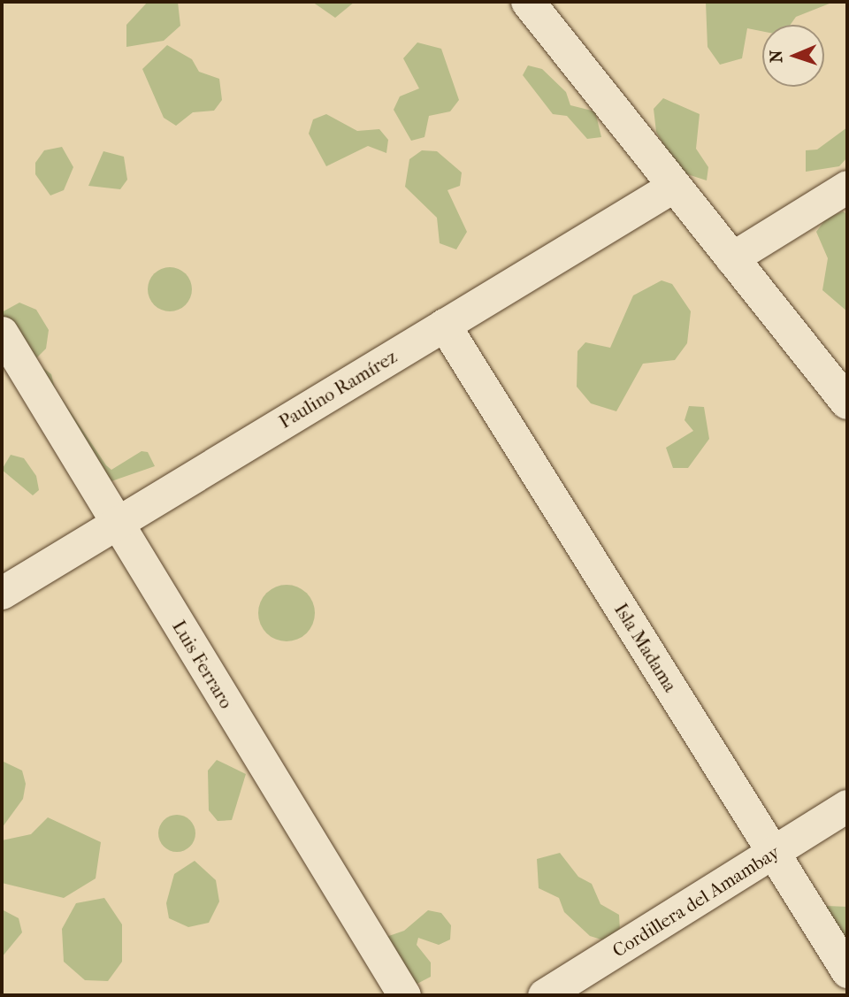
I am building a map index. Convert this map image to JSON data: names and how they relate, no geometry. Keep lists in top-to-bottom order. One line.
{"streets":{"street":["Paulino Ramírez","Isla Madama","Luis Ferraro","Cordillera del Amambay"]},"crossings":[["Paulino Ramírez","Isla Madama"],["Paulino Ramírez","Luis Ferraro"],["Isla Madama","Cordillera del Amambay"]],"north":"left"}
